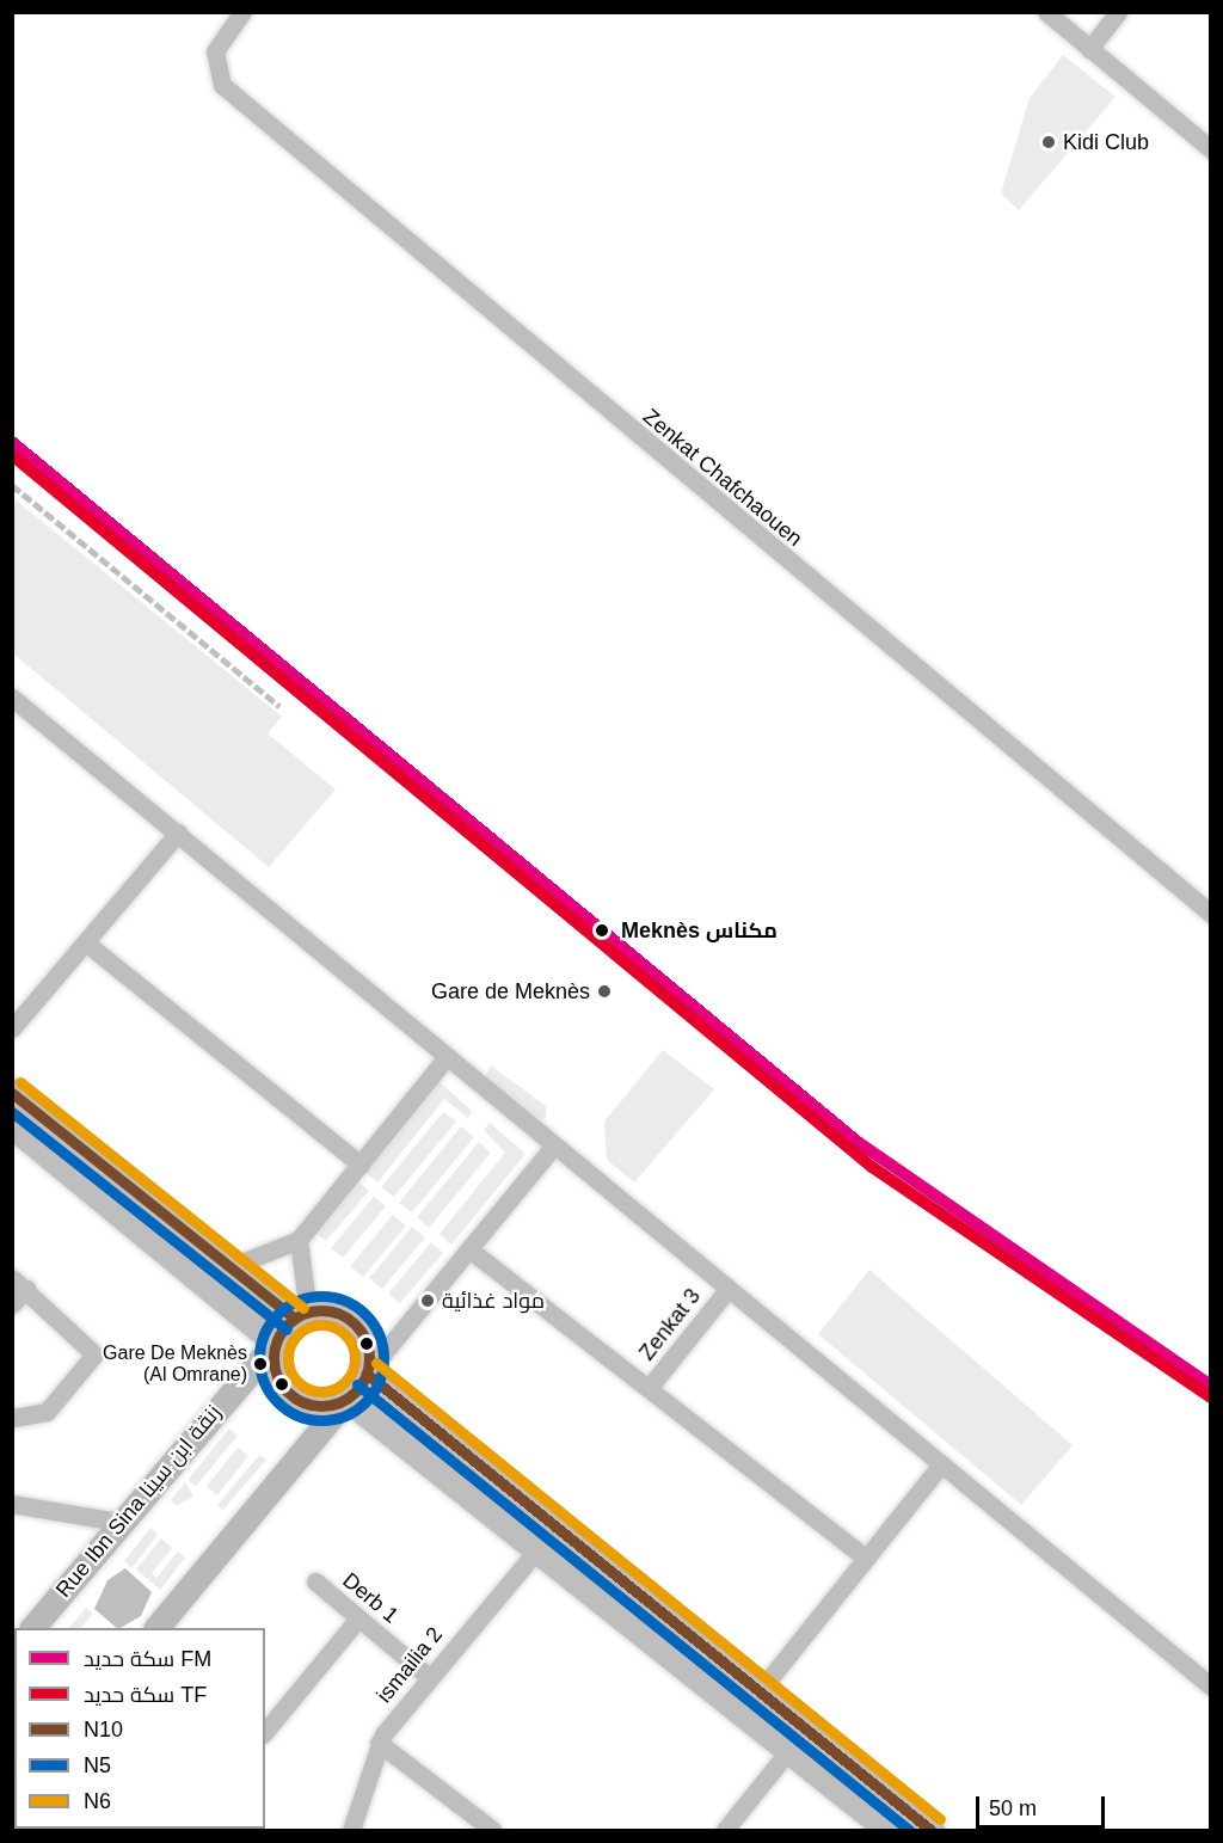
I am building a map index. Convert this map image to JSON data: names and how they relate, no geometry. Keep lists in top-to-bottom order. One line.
{"streets":{"main road":["Rue Ibn Sina زنقة ابن سينا"],"street":["Zenkat Chafchaouen","Zenkat 3","Derb 1","ismailia 2"]},"crossings":[["Derb 1","ismailia 2"]],"places":["Kidi Club","Meknès مكناس","Gare de Meknès","مواد غذائية","Gare De Meknès (Al Omrane)"],"lines":["rail line FM","rail line TF","transit line N6","transit line N10","transit line N5"],"legend":["سكة حديد FM","سكة حديد TF","N10","N5","N6"],"scale_bar":"50 m"}
